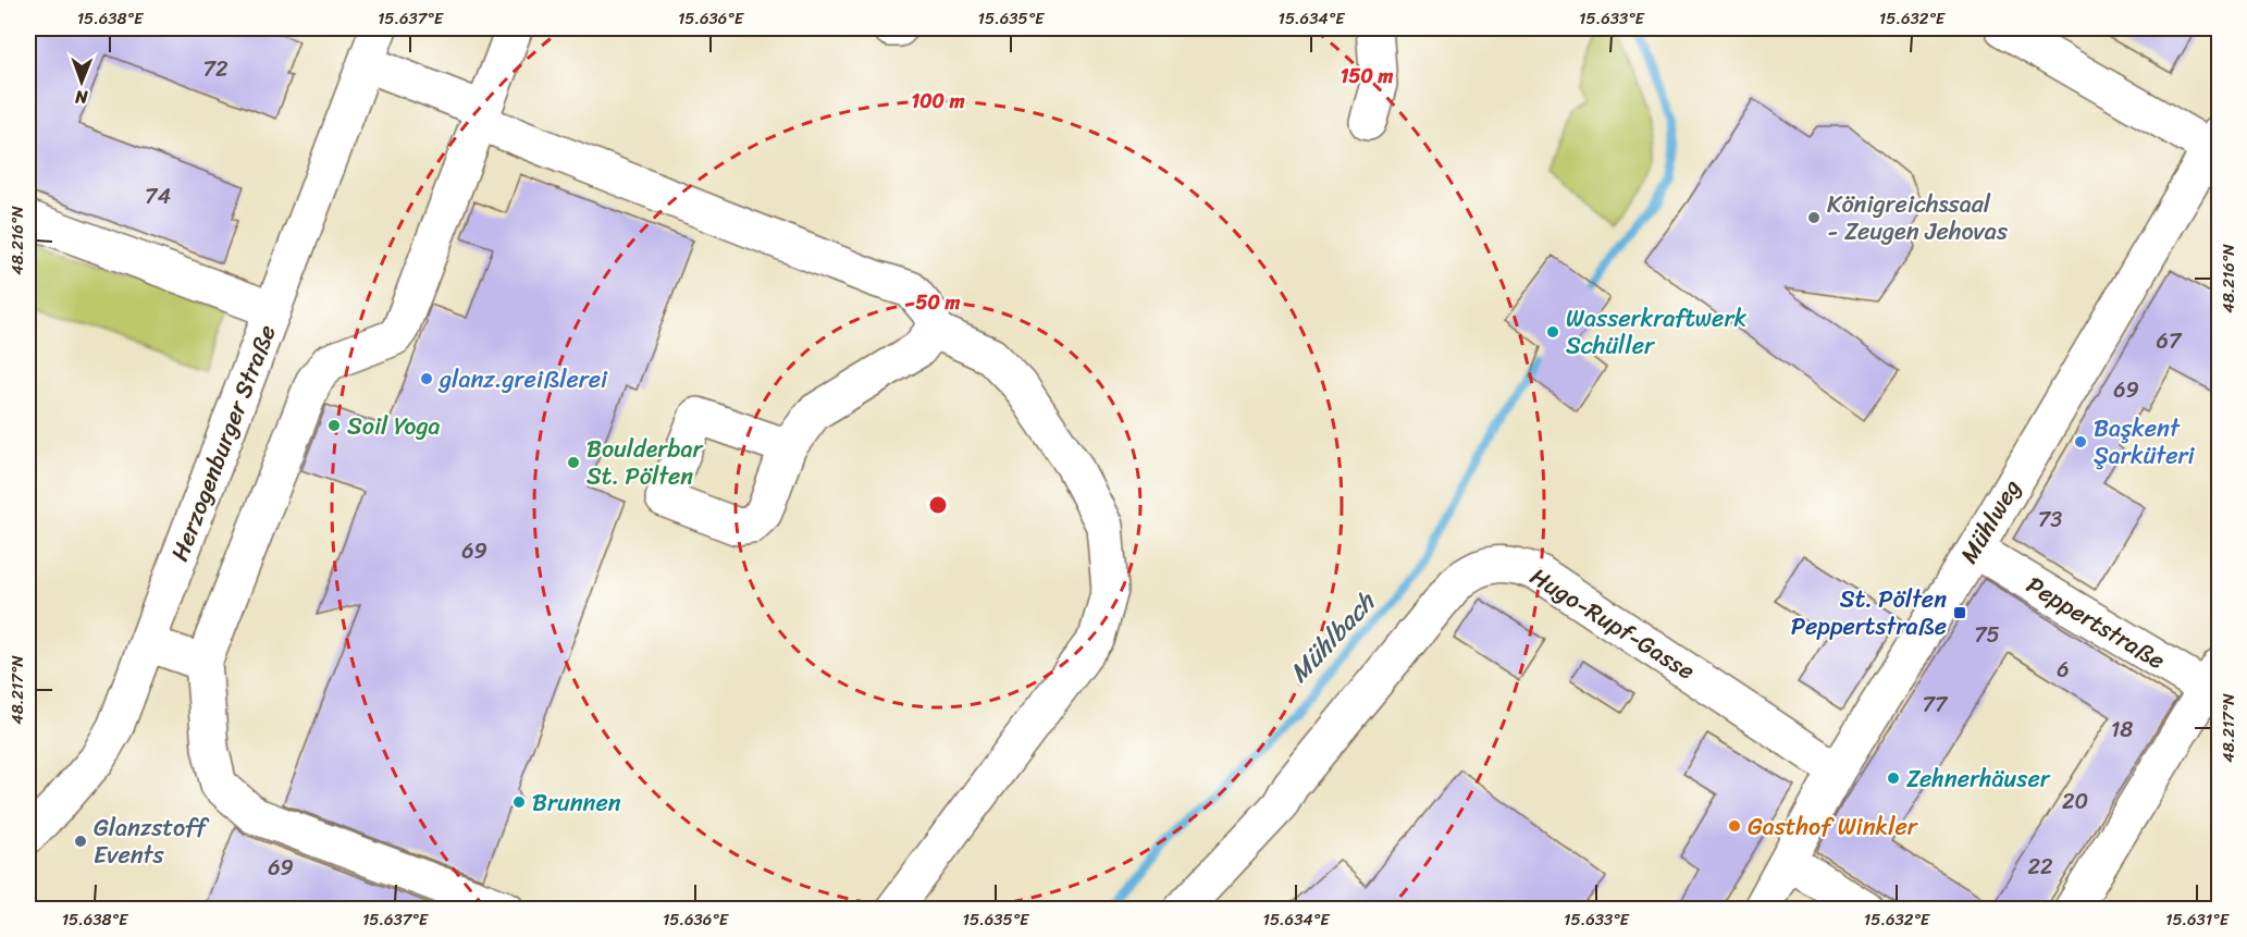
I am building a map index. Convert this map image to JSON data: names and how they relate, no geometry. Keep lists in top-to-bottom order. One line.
{"streets":{"street":["Herzogenburger Straße","Mühlweg","Peppertstraße","Hugo-Rupf-Gasse"]},"crossings":[["Mühlweg","Peppertstraße"],["Mühlweg","Hugo-Rupf-Gasse"]],"water":["Mühlbach"],"places":{"other":["Königreichssaal - Zeugen Jehovas","Wasserkraftwerk Schüller","glanz.greißlerei","Soil Yoga","Başkent Şarküteri","Boulderbar St. Pölten","Zehnerhäuser","Brunnen","Gasthof Winkler","Glanzstoff Events"],"transit":["St. Pölten Peppertstraße"]},"house_numbers":["72","74","67","69","73","69","75","6","77","18","20","22","69"],"north":"bottom","coordinates":["15.638°E","15.637°E","15.636°E","15.635°E","15.634°E","15.633°E","15.632°E","48.216°N","48.217°N","15.631°E"],"rings":["150 m","100 m","50 m"]}
